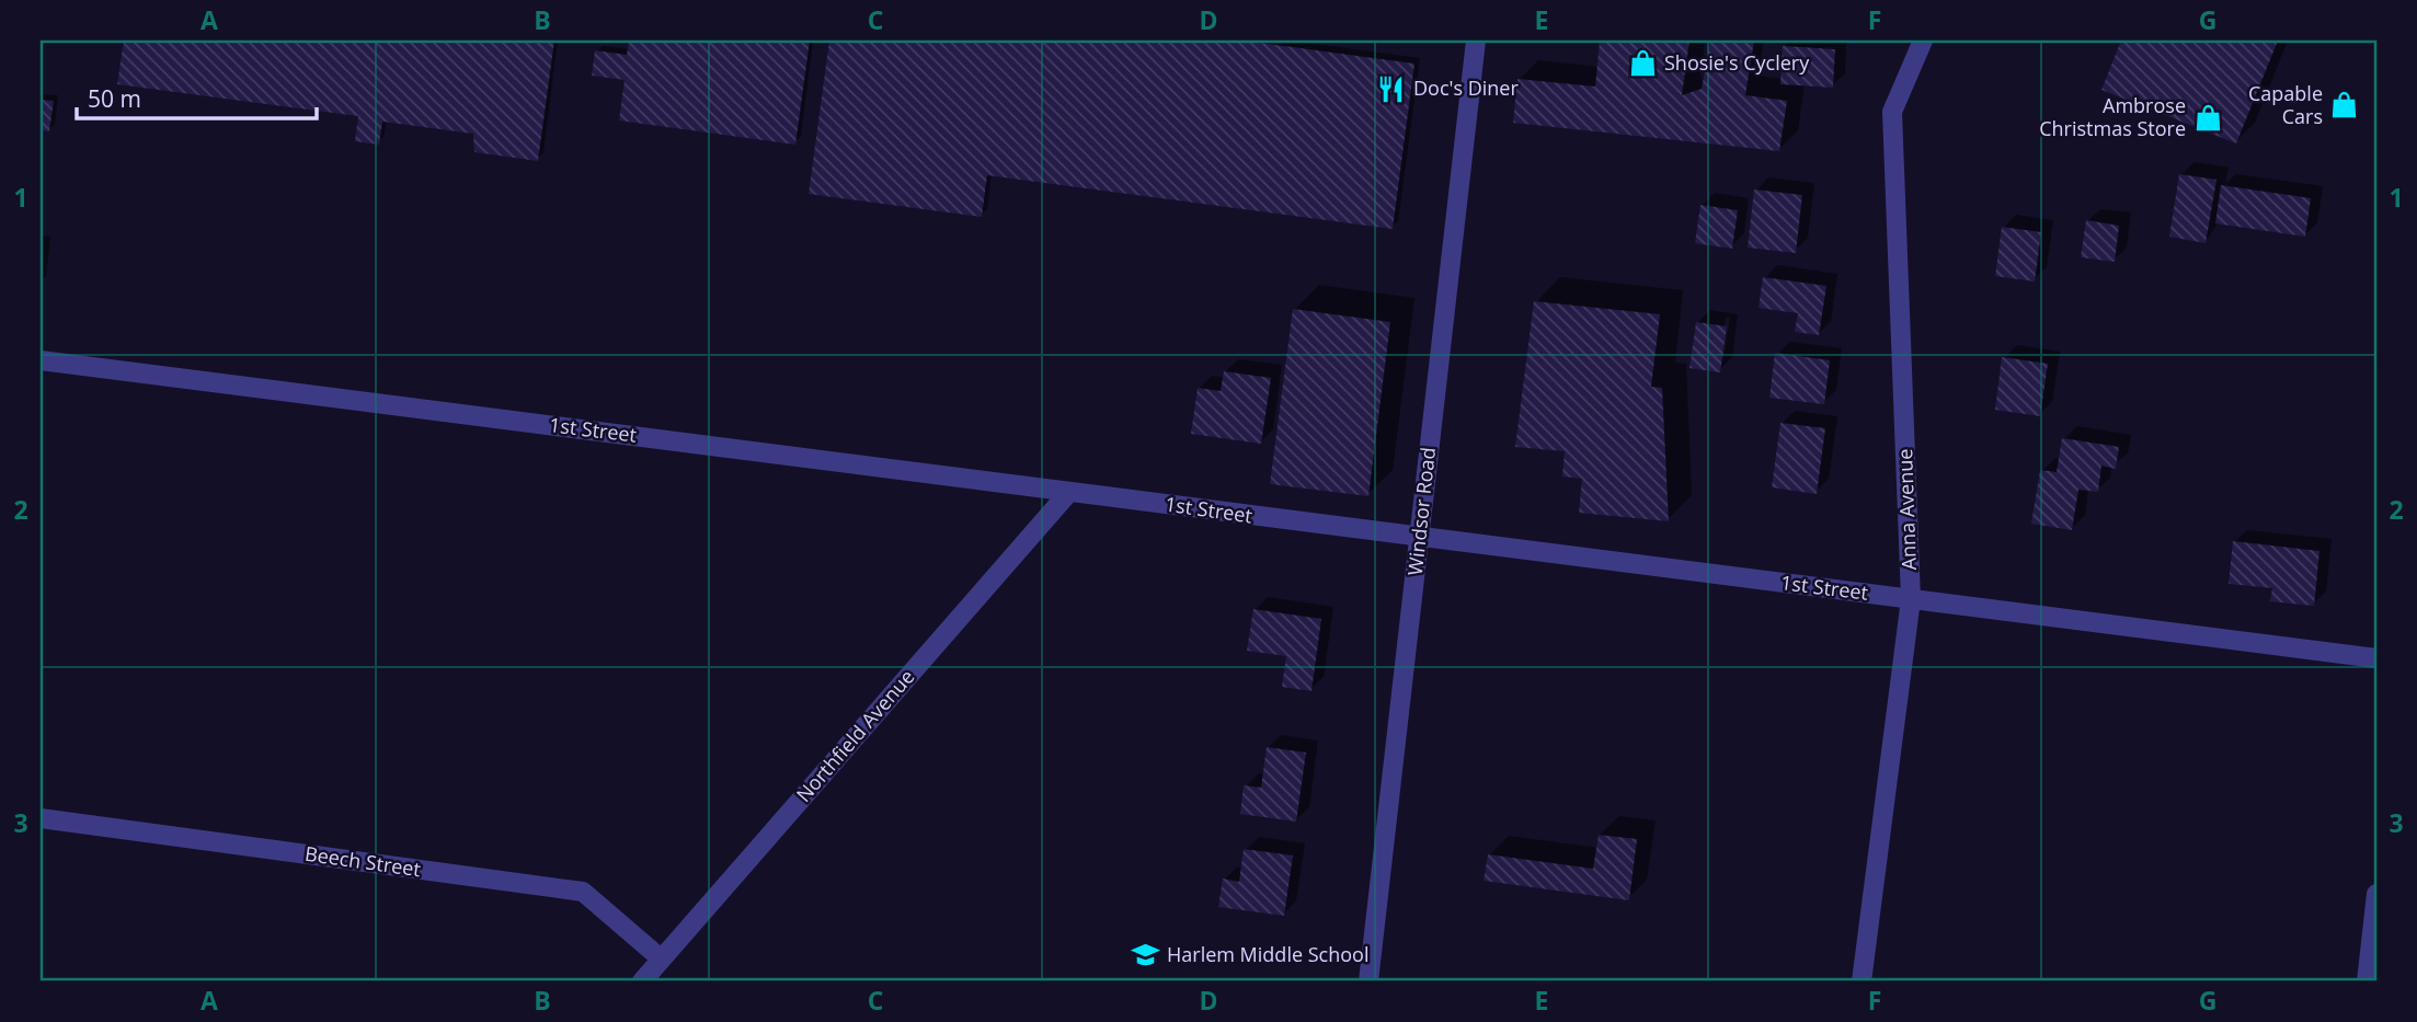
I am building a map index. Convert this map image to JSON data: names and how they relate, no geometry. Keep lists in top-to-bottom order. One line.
{"streets":{"street":["1st Street","Anna Avenue","Windsor Road","Northfield Avenue","Beech Street"]},"crossings":[["1st Street","Anna Avenue"],["1st Street","Windsor Road"],["1st Street","Northfield Avenue"],["Northfield Avenue","Beech Street"]],"places":{"shop":["Shosie's Cyclery","Capable Cars","Ambrose Christmas Store"],"restaurant":["Doc's Diner"],"school or university":["Harlem Middle School"]},"scale_bar":"50 m","grid":{"columns":["A","B","C","D","E","F","G"],"rows":["1","2","3"]}}
